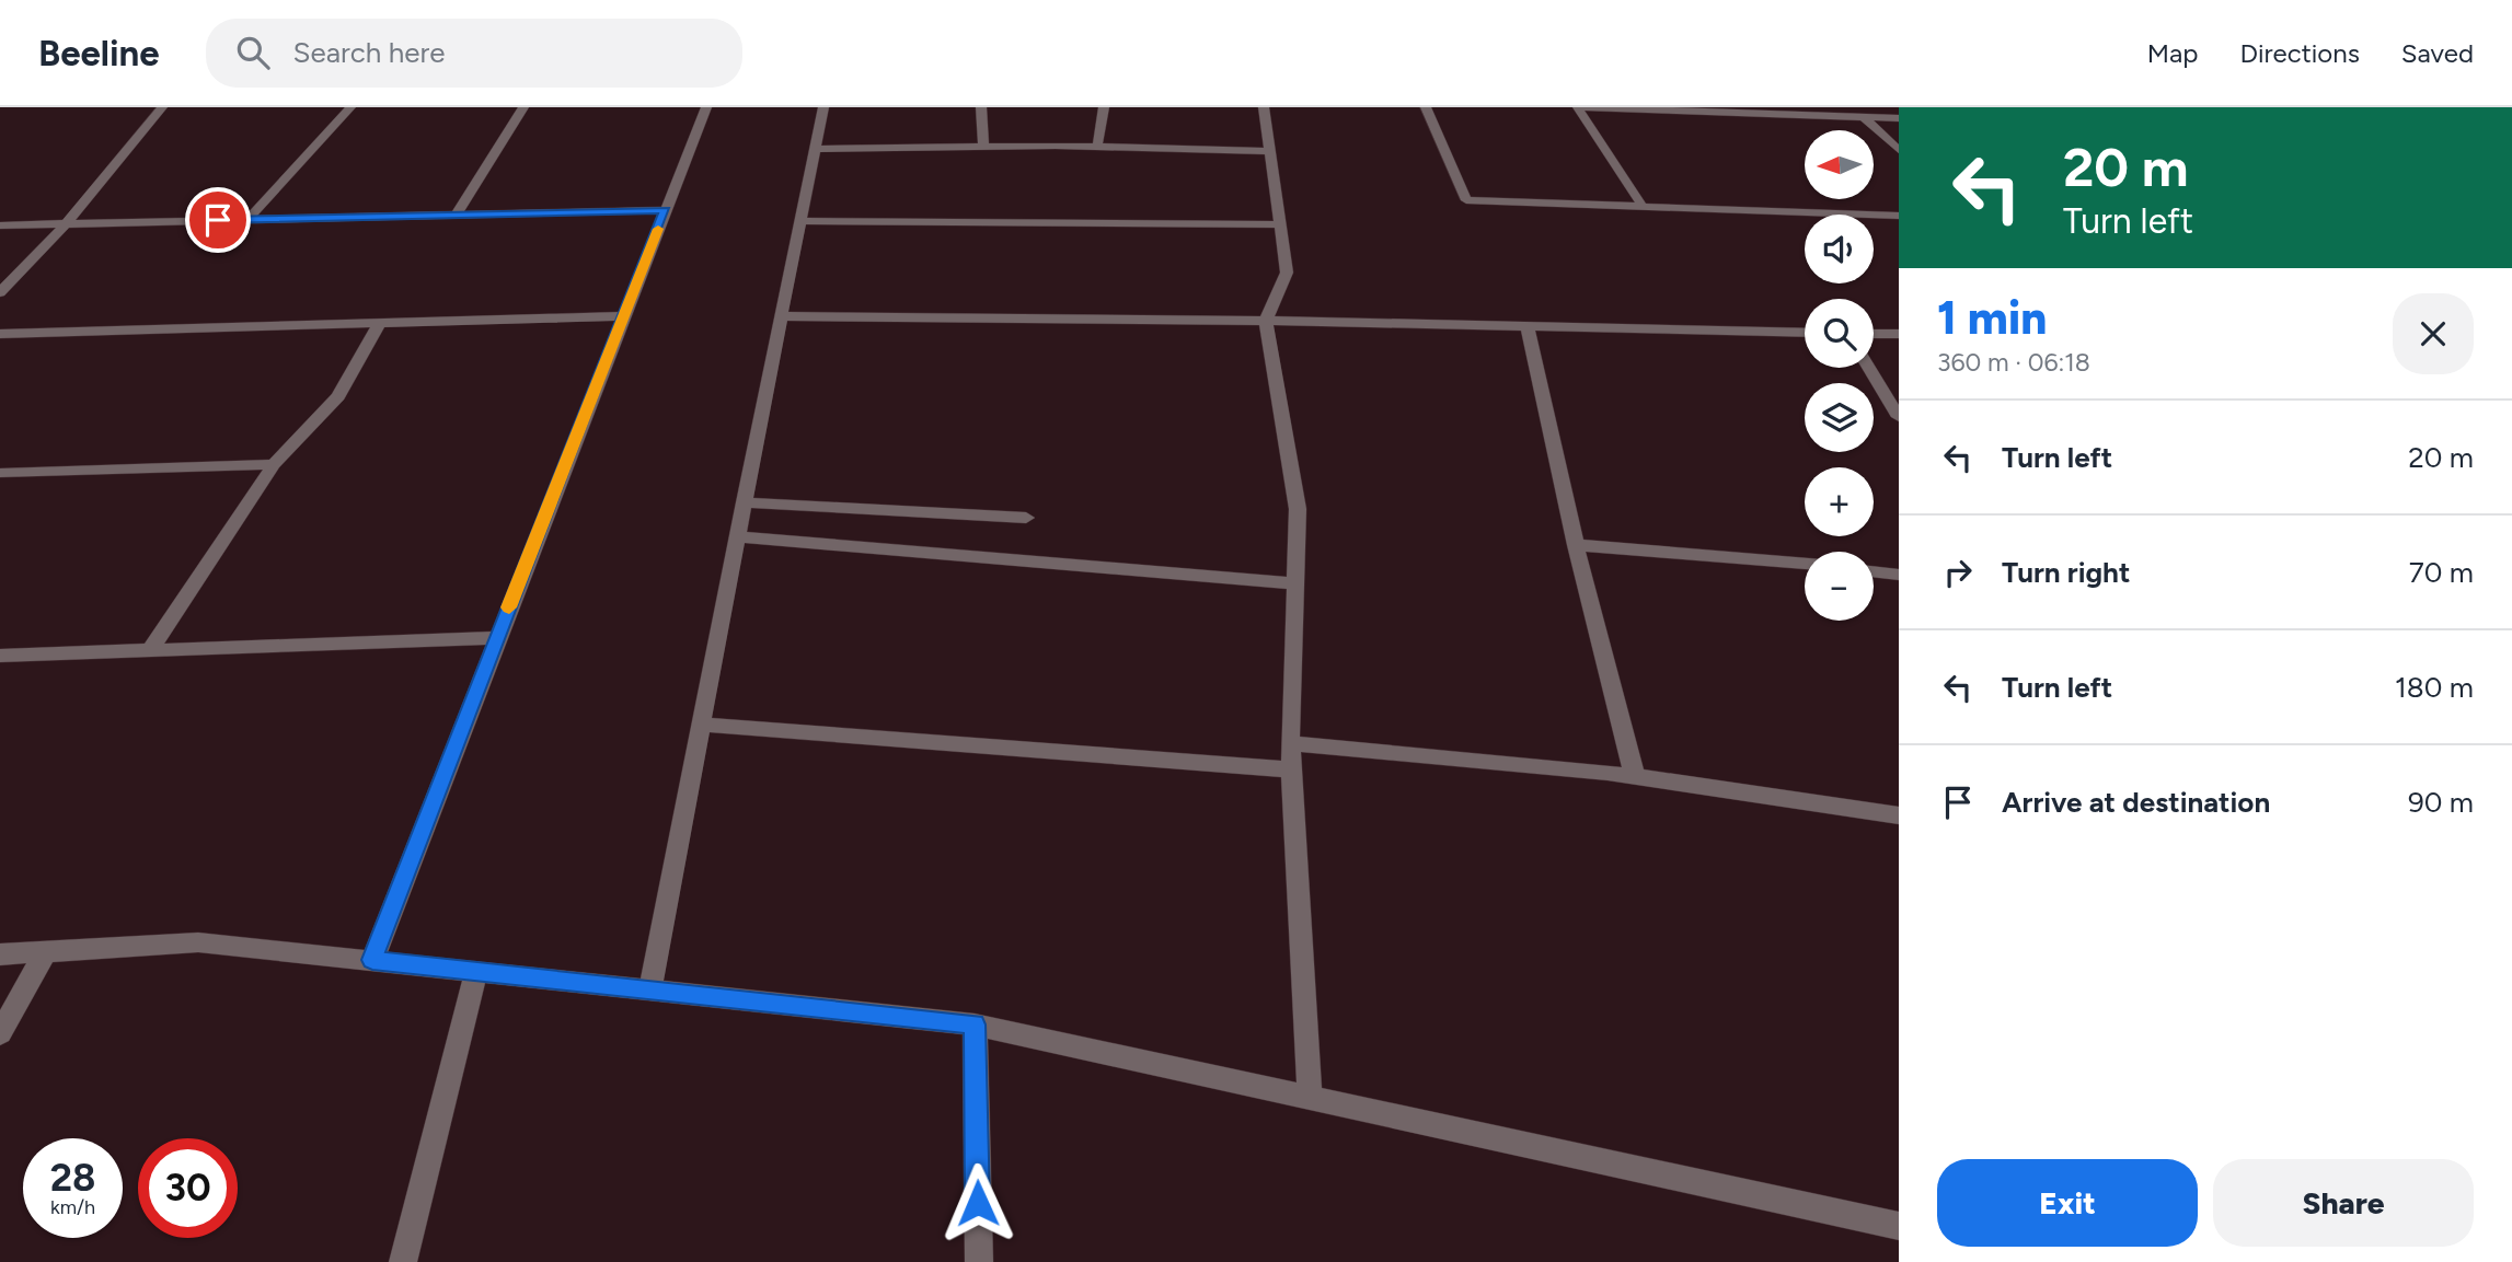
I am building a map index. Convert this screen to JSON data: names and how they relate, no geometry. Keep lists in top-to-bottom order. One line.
{"north":"left","page":{"header":"Beeline","search":"Search here","nav":["Map","Directions","Saved"],"turn":["20 m","Turn left"],"map_buttons":["+","−"],"heading":["1 min","360 m · 06:18"],"list":[{"name":"Turn left","value":"20 m"},{"name":"Turn right","value":"70 m"},{"name":"Turn left","value":"180 m"},{"name":"Arrive at destination","value":"90 m"}],"speed":"28 km/h","limit":"30","buttons":["Exit","Share"]}}
